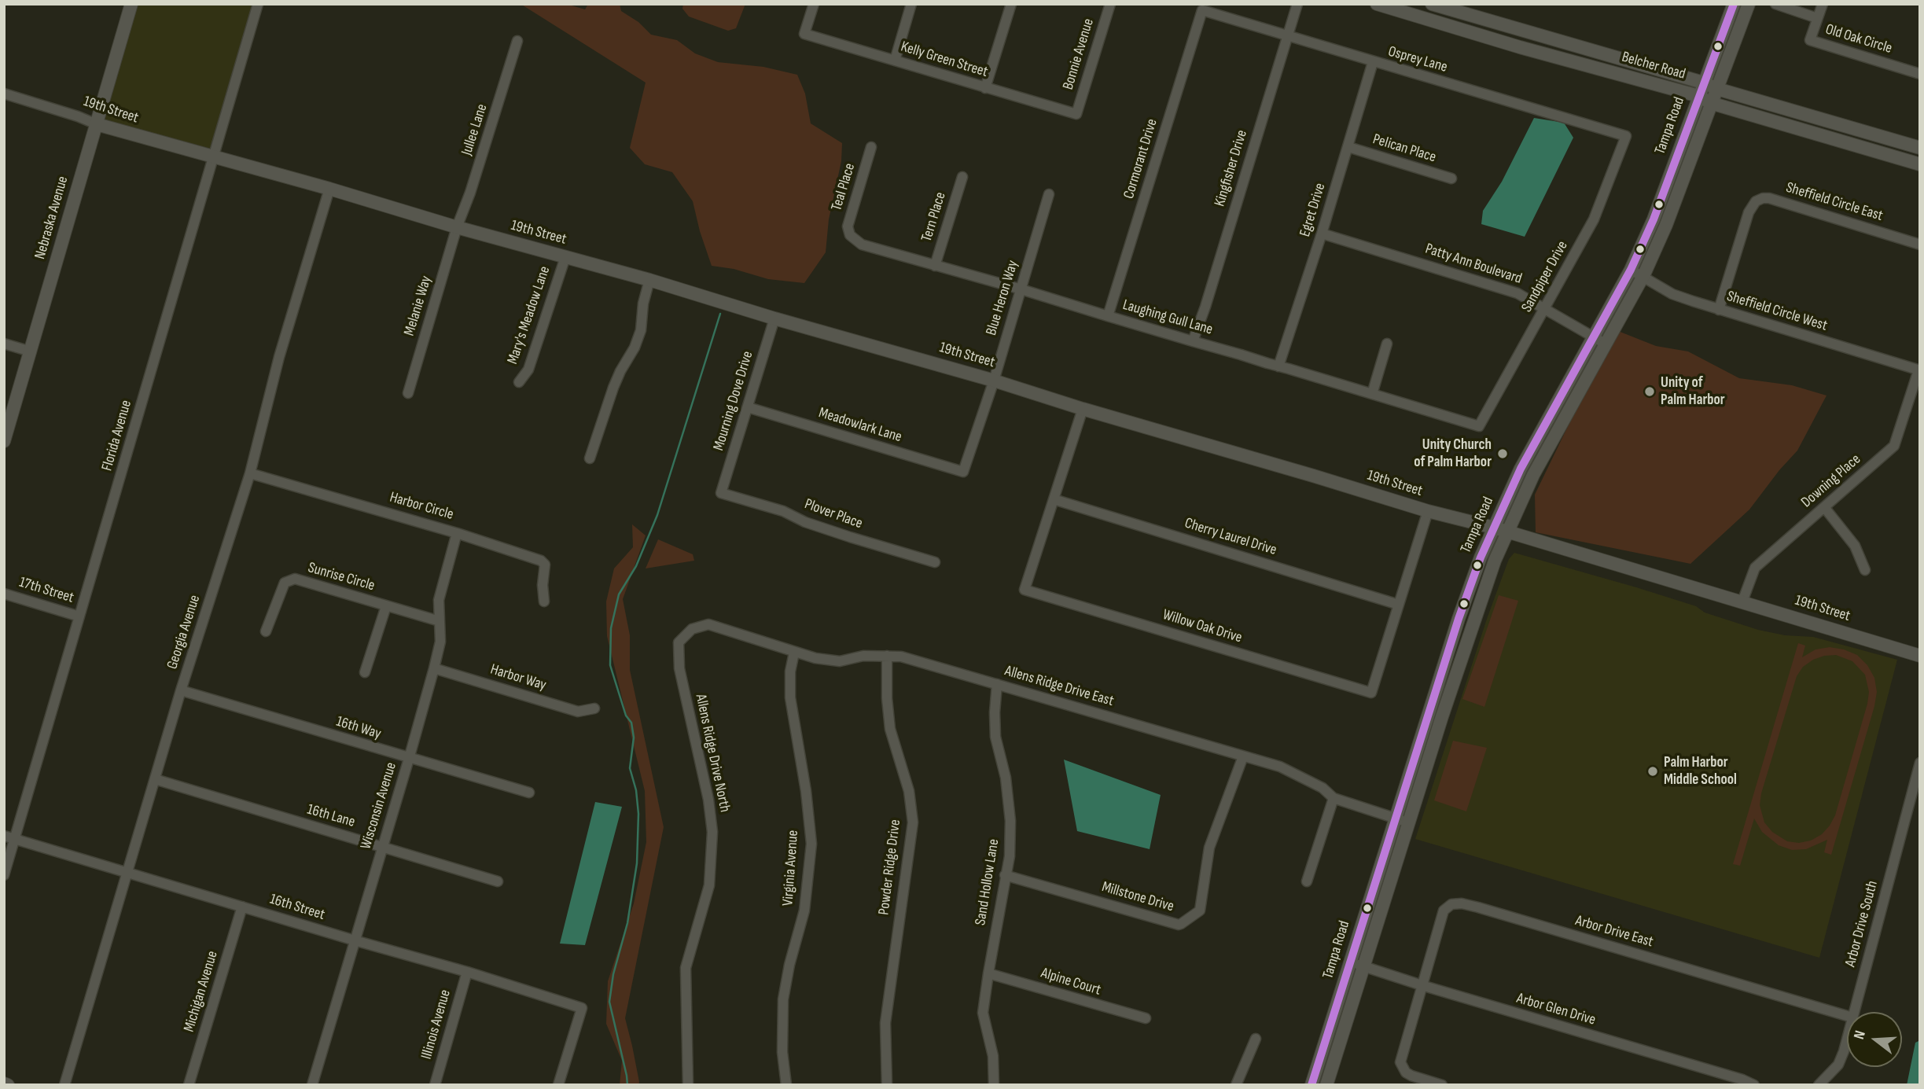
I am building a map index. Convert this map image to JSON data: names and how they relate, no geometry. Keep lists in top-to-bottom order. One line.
{"streets":{"main road":["Belcher Road","19th Street","Tampa Road","Nebraska Avenue"],"street":["Old Oak Circle","Bonnie Avenue","Kelly Green Street","Osprey Lane","Jullee Lane","Pelican Place","Cormorant Drive","Kingfisher Drive","Teal Place","Sheffield Circle East","Egret Drive","Tern Place","Patty Ann Boulevard","Sandpiper Drive","Blue Heron Way","Melanie Way","Sheffield Circle West","Mary's Meadow Lane","Laughing Gull Lane","Mourning Dove Drive","Meadowlark Lane","Florida Avenue","Downing Place","Harbor Circle","Plover Place","Cherry Laurel Drive","Sunrise Circle","17th Street","Willow Oak Drive","Georgia Avenue","Harbor Way","Allens Ridge Drive East","16th Way","Allens Ridge Drive North","Wisconsin Avenue","16th Lane","Powder Ridge Drive","Virginia Avenue","Sand Hollow Lane","Millstone Drive","16th Street","Arbor Drive South","Arbor Drive East","Alpine Court","Michigan Avenue","Arbor Glen Drive","Illinois Avenue"]},"crossings":[["Bonnie Avenue","Kelly Green Street"],["Osprey Lane","Cormorant Drive"],["Osprey Lane","Kingfisher Drive"],["Osprey Lane","Egret Drive"],["Osprey Lane","Sandpiper Drive"],["Belcher Road","Tampa Road"],["19th Street","Tampa Road"],["19th Street","Jullee Lane"],["19th Street","Nebraska Avenue"],["19th Street","Blue Heron Way"],["19th Street","Melanie Way"],["19th Street","Mary's Meadow Lane"],["19th Street","Mourning Dove Drive"],["19th Street","Florida Avenue"],["19th Street","Downing Place"],["19th Street","Willow Oak Drive"],["19th Street","Georgia Avenue"],["Tampa Road","Patty Ann Boulevard"],["Tampa Road","Sheffield Circle West"],["Tampa Road","Allens Ridge Drive East"],["Tampa Road","Arbor Glen Drive"],["Jullee Lane","Melanie Way"],["Pelican Place","Egret Drive"],["Cormorant Drive","Laughing Gull Lane"],["Kingfisher Drive","Laughing Gull Lane"],["Teal Place","Laughing Gull Lane"],["Sheffield Circle East","Sheffield Circle West"],["Egret Drive","Patty Ann Boulevard"],["Egret Drive","Laughing Gull Lane"],["Tern Place","Laughing Gull Lane"],["Patty Ann Boulevard","Sandpiper Drive"],["Sandpiper Drive","Laughing Gull Lane"],["Blue Heron Way","Laughing Gull Lane"],["Blue Heron Way","Meadowlark Lane"],["Sheffield Circle West","Downing Place"],["Mourning Dove Drive","Meadowlark Lane"],["Mourning Dove Drive","Plover Place"],["Florida Avenue","17th Street"],["Florida Avenue","16th Street"],["Harbor Circle","Georgia Avenue"],["Harbor Circle","Wisconsin Avenue"],["Cherry Laurel Drive","Willow Oak Drive"],["Sunrise Circle","Wisconsin Avenue"],["Georgia Avenue","16th Way"],["Georgia Avenue","16th Lane"],["Georgia Avenue","16th Street"],["Harbor Way","Wisconsin Avenue"],["Allens Ridge Drive East","Allens Ridge Drive North"],["Allens Ridge Drive East","Powder Ridge Drive"],["Allens Ridge Drive East","Virginia Avenue"],["Allens Ridge Drive East","Sand Hollow Lane"],["Allens Ridge Drive East","Millstone Drive"],["16th Way","Wisconsin Avenue"],["Wisconsin Avenue","16th Lane"],["Wisconsin Avenue","16th Street"],["Sand Hollow Lane","Millstone Drive"],["Sand Hollow Lane","Alpine Court"],["16th Street","Michigan Avenue"],["16th Street","Illinois Avenue"],["Arbor Drive East","Arbor Glen Drive"]],"places":["Unity of Palm Harbor","Unity Church of Palm Harbor","Palm Harbor Middle School"],"north":"left"}
